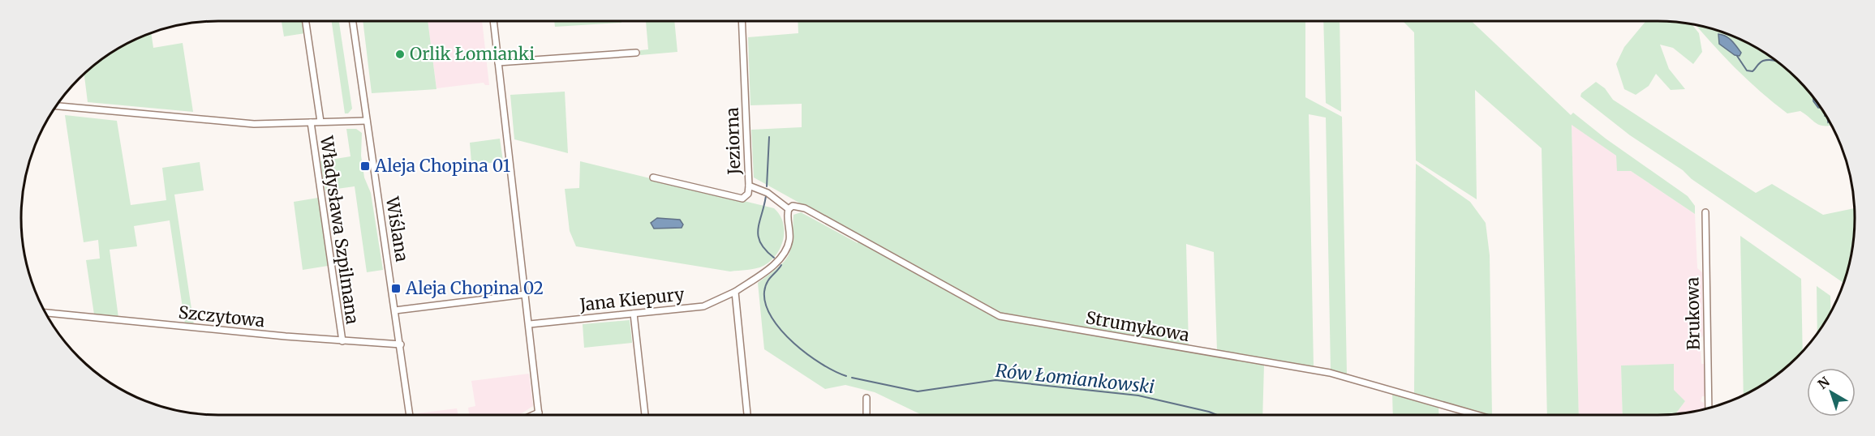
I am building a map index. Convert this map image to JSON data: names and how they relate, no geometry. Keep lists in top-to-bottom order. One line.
{"streets":{"street":["Jeziorna","Wiślana","Władysława Szpilmana","Jana Kiepury","Brukowa","Szczytowa","Strumykowa"]},"crossings":[["Jeziorna","Strumykowa"],["Wiślana","Szczytowa"],["Władysława Szpilmana","Szczytowa"]],"water":["Rów Łomiankowski"],"places":{"other":["Orlik Łomianki"],"transit":["Aleja Chopina 01","Aleja Chopina 02"]},"north":"top left"}
